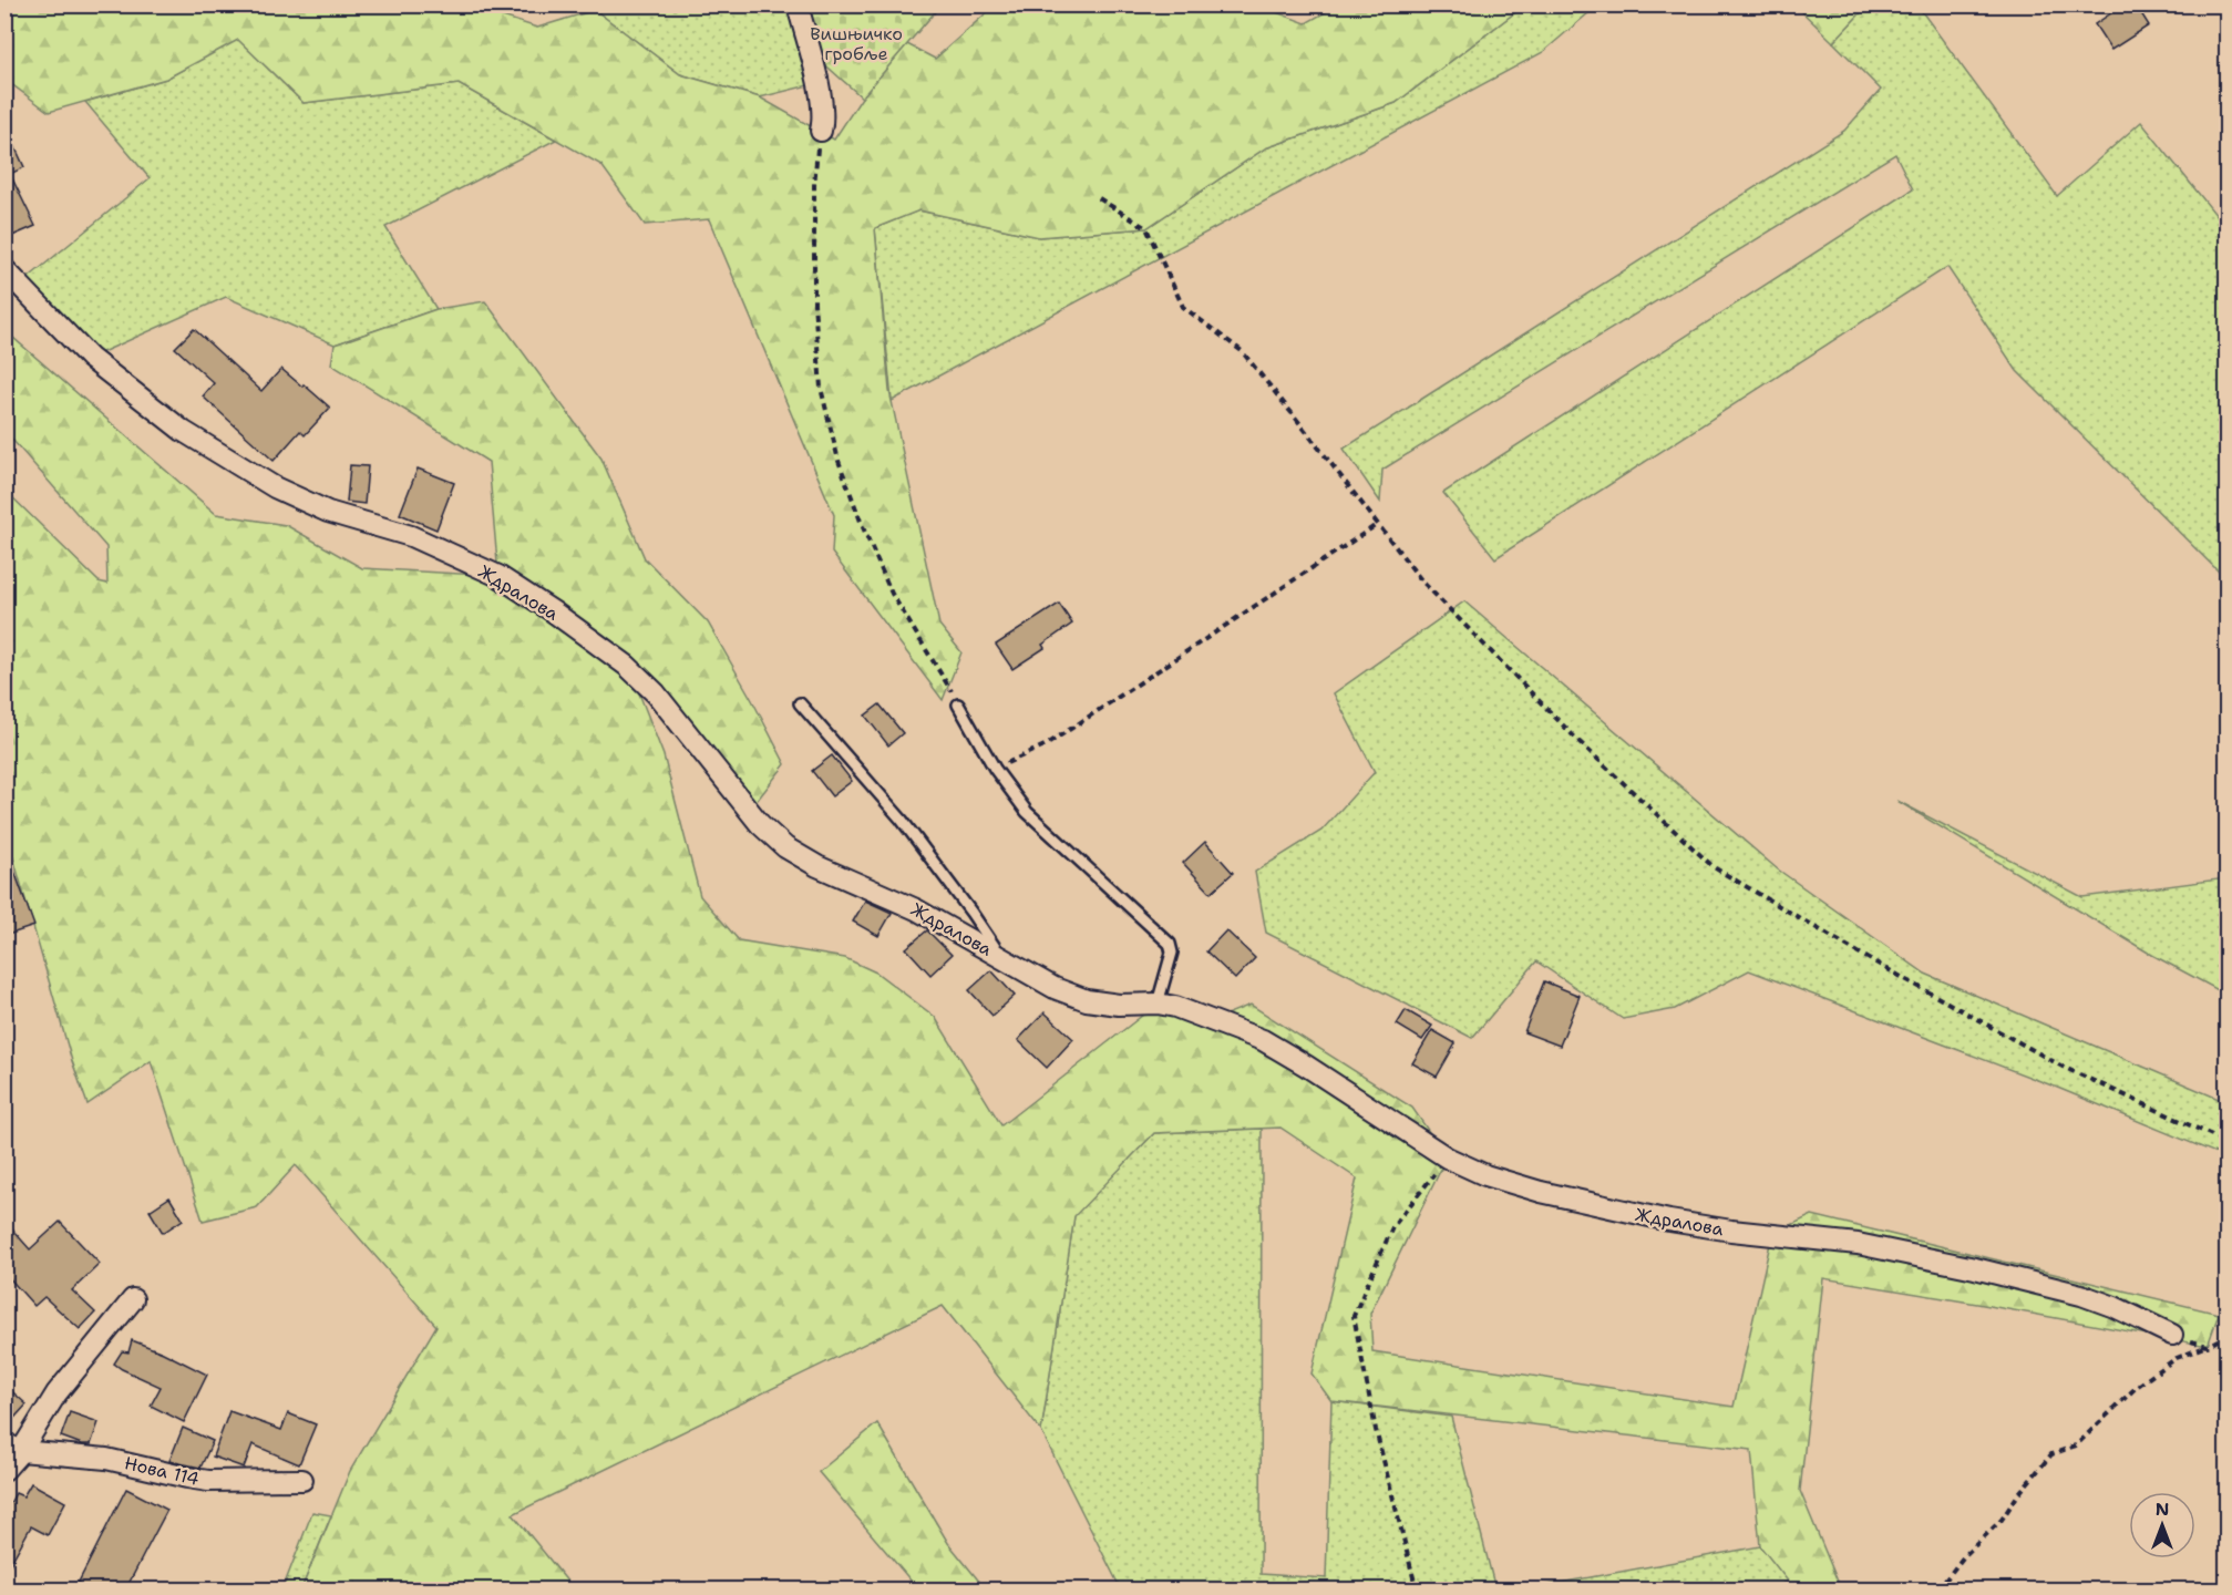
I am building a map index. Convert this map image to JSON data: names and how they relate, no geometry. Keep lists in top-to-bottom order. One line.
{"streets":{"street":["Ждралова","Нова 114"]},"parks":["Вишњичко гробље"],"north":"top"}
